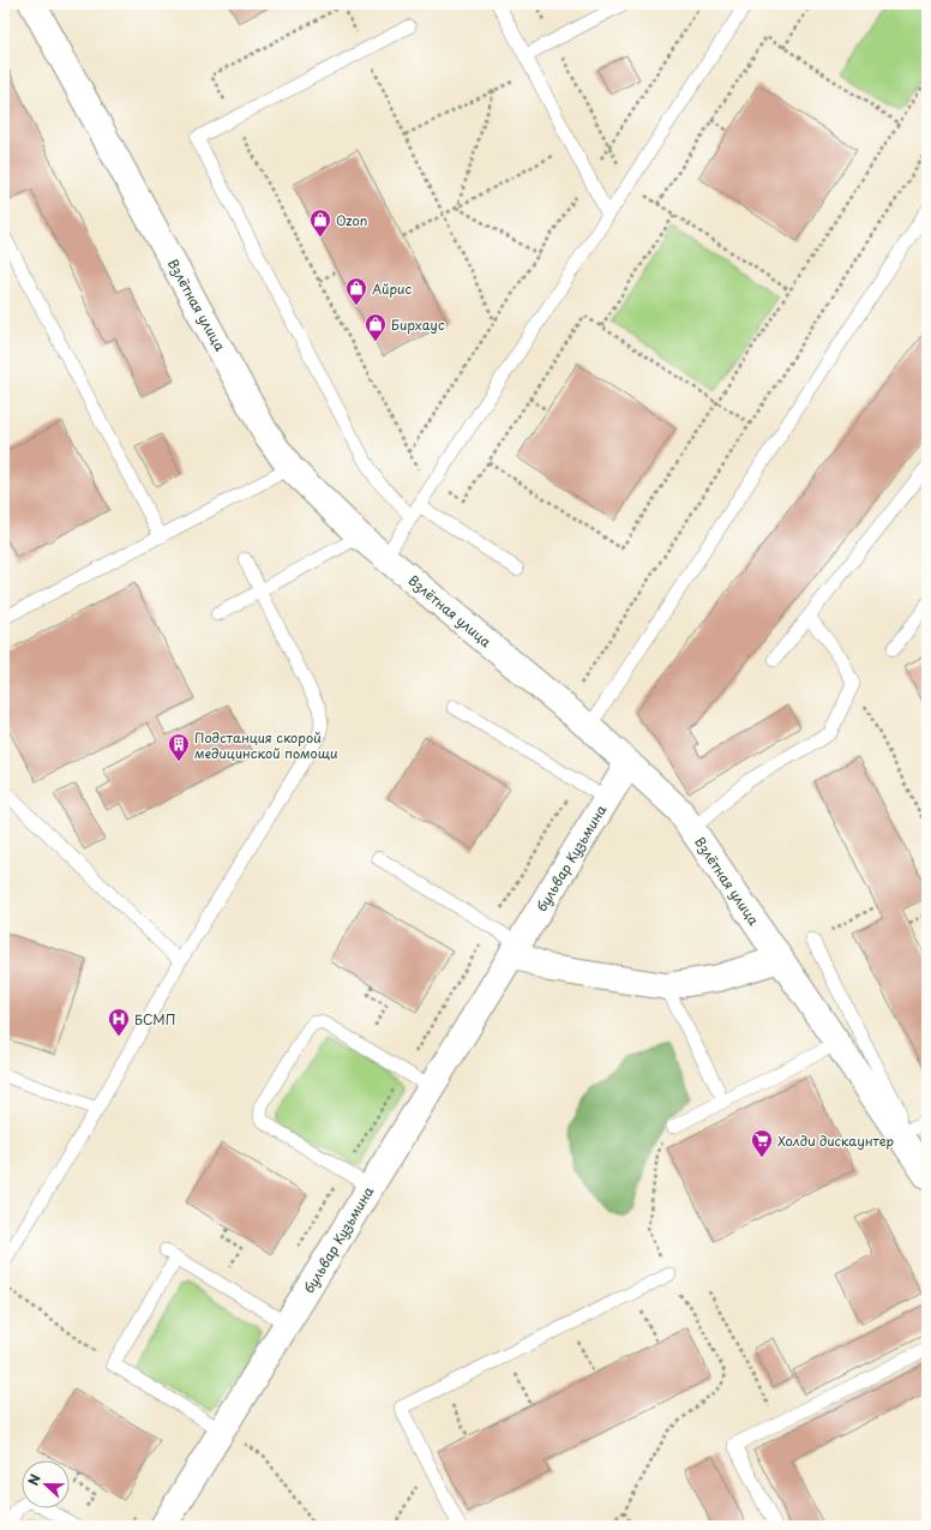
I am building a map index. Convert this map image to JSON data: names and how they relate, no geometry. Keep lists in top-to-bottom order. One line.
{"streets":{"street":["Взлётная улица","бульвар Кузьмина"]},"crossings":[["Взлётная улица","бульвар Кузьмина"]],"places":{"shop":["Ozon","Айрис","Бирхаус"],"building":["Подстанция скорой медицинской помощи"],"hospital":["БСМП"],"supermarket":["Холди дискаунтер"]},"north":"left"}
